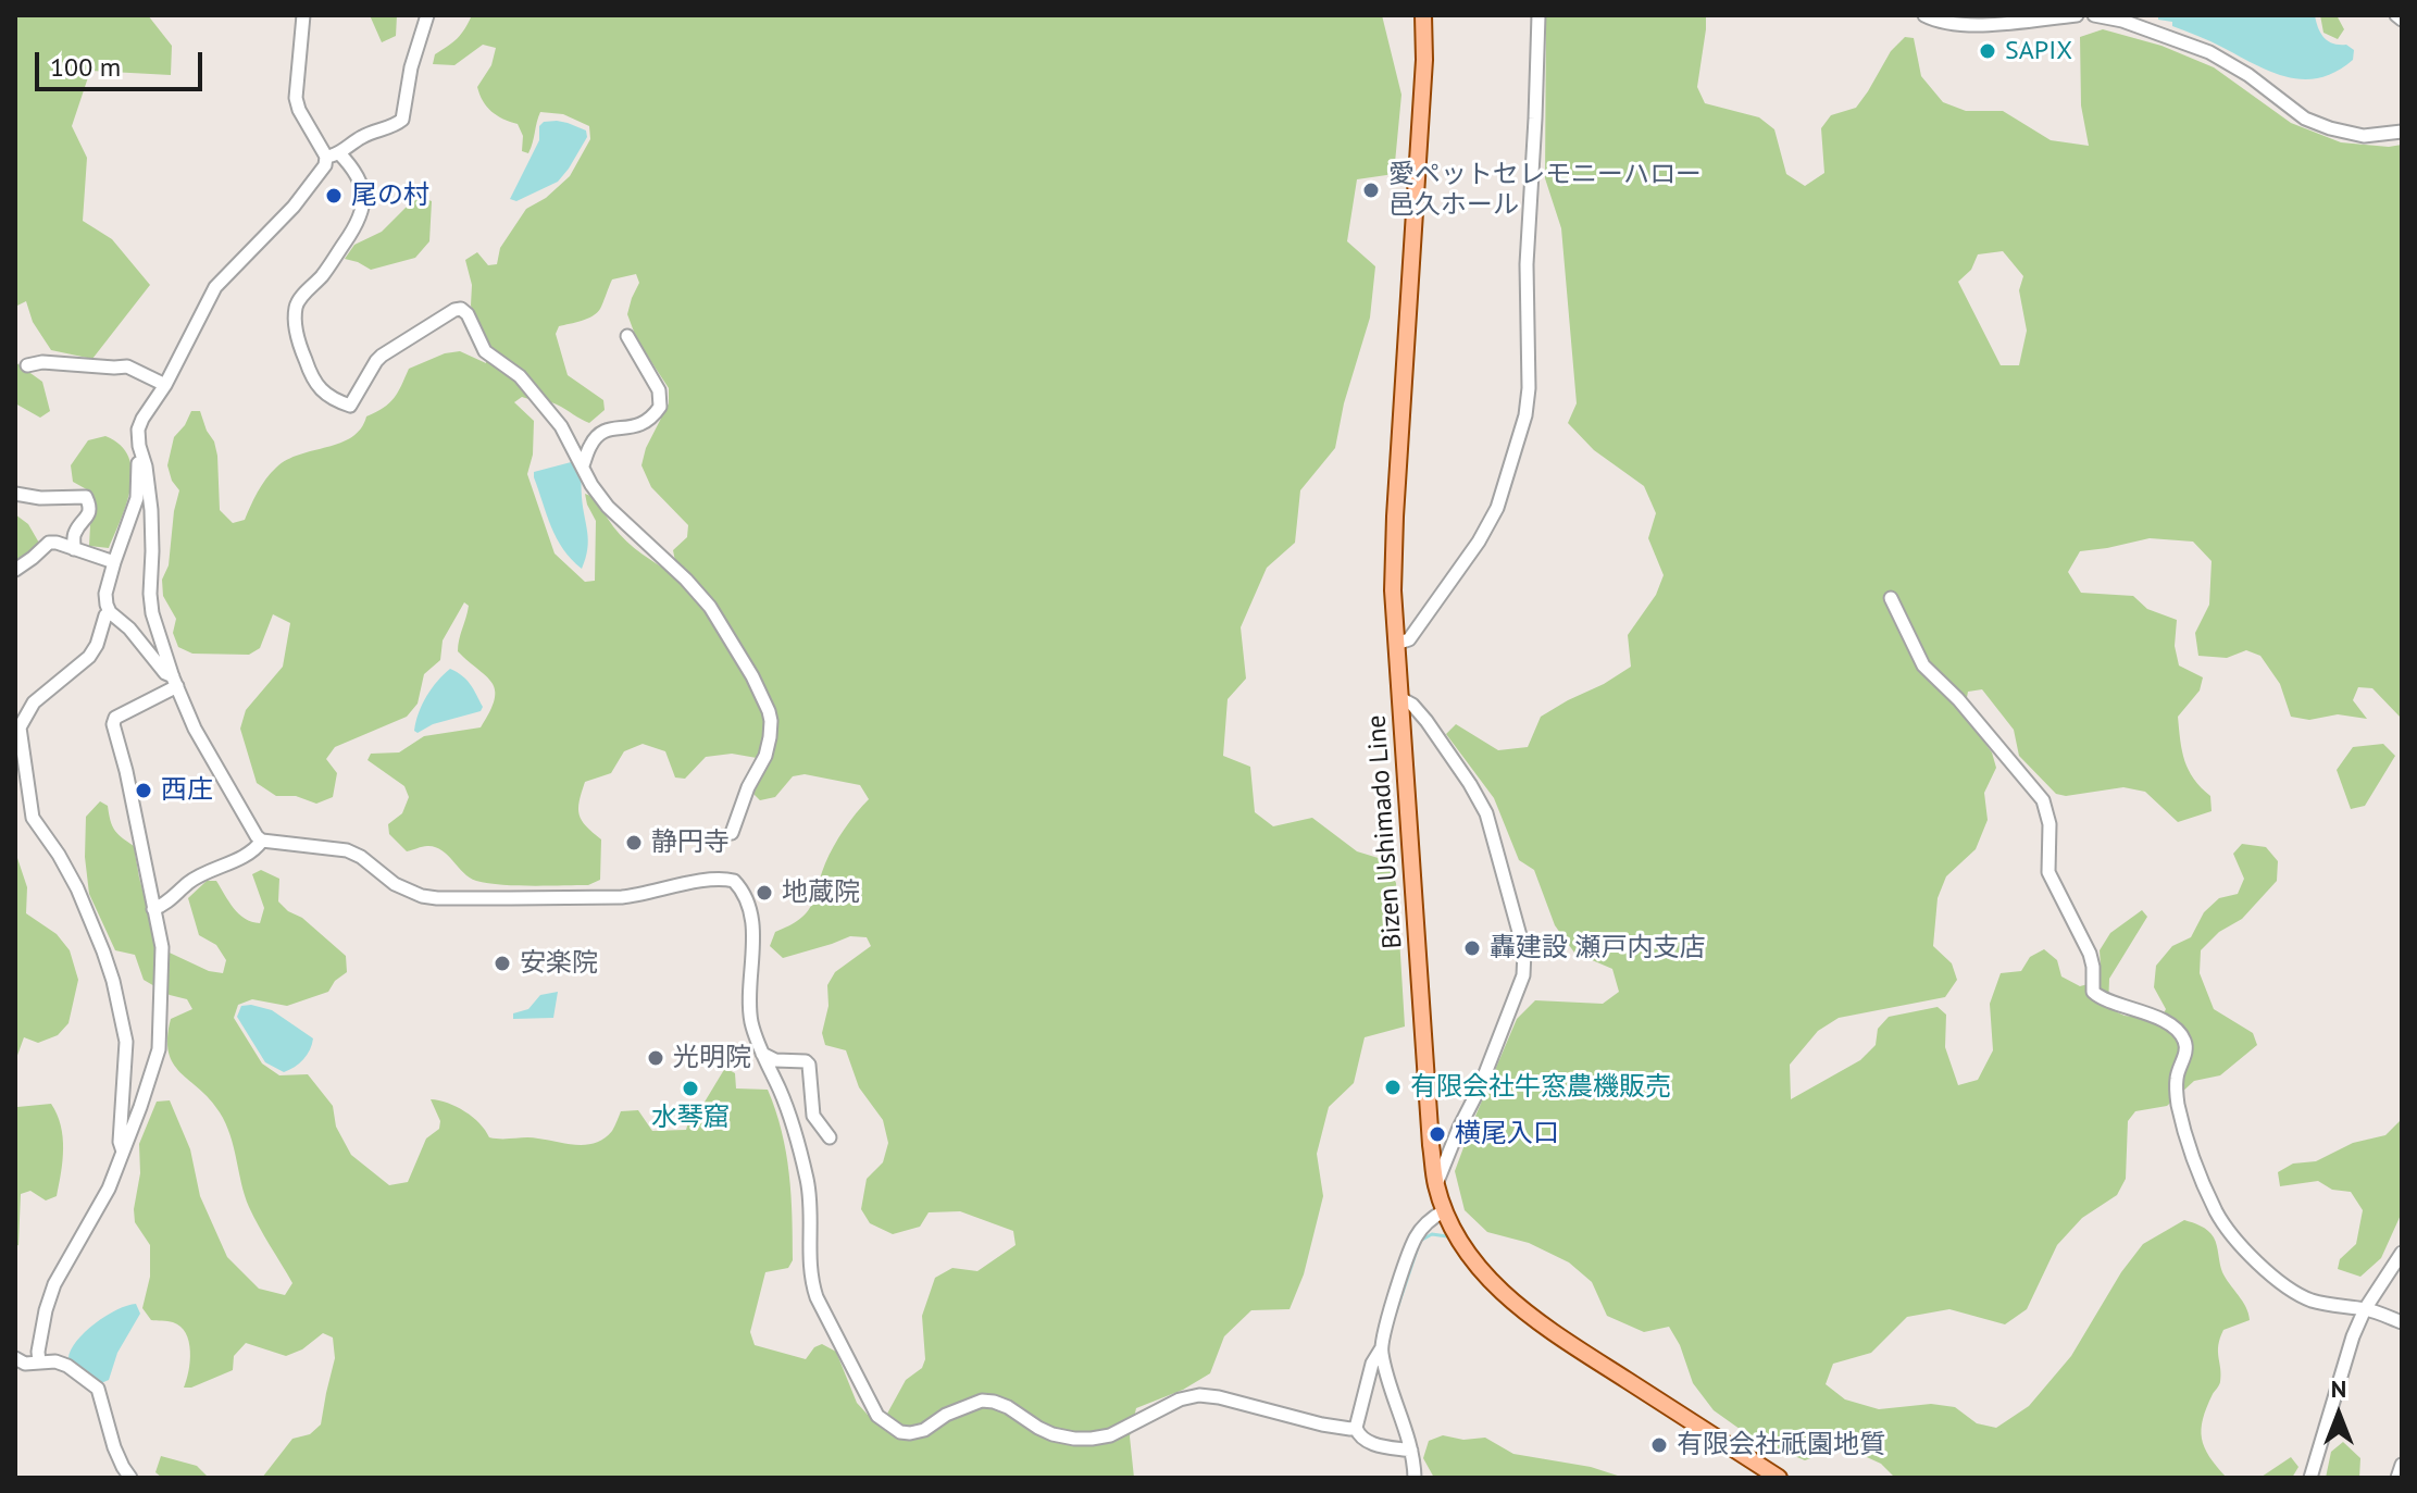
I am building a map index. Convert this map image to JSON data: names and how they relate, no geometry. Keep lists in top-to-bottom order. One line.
{"streets":{"main road":["Bizen Ushimado Line"]},"places":["SAPIX","愛ペットセレモニーハロー 邑久ホール","尾の村","西庄","静円寺","地蔵院","轟建設 瀬戸内支店","安楽院","光明院","有限会社牛窓農機販売","水琴窟","横尾入口","有限会社祇園地質"],"scale_bar":"100 m","north":"top"}
